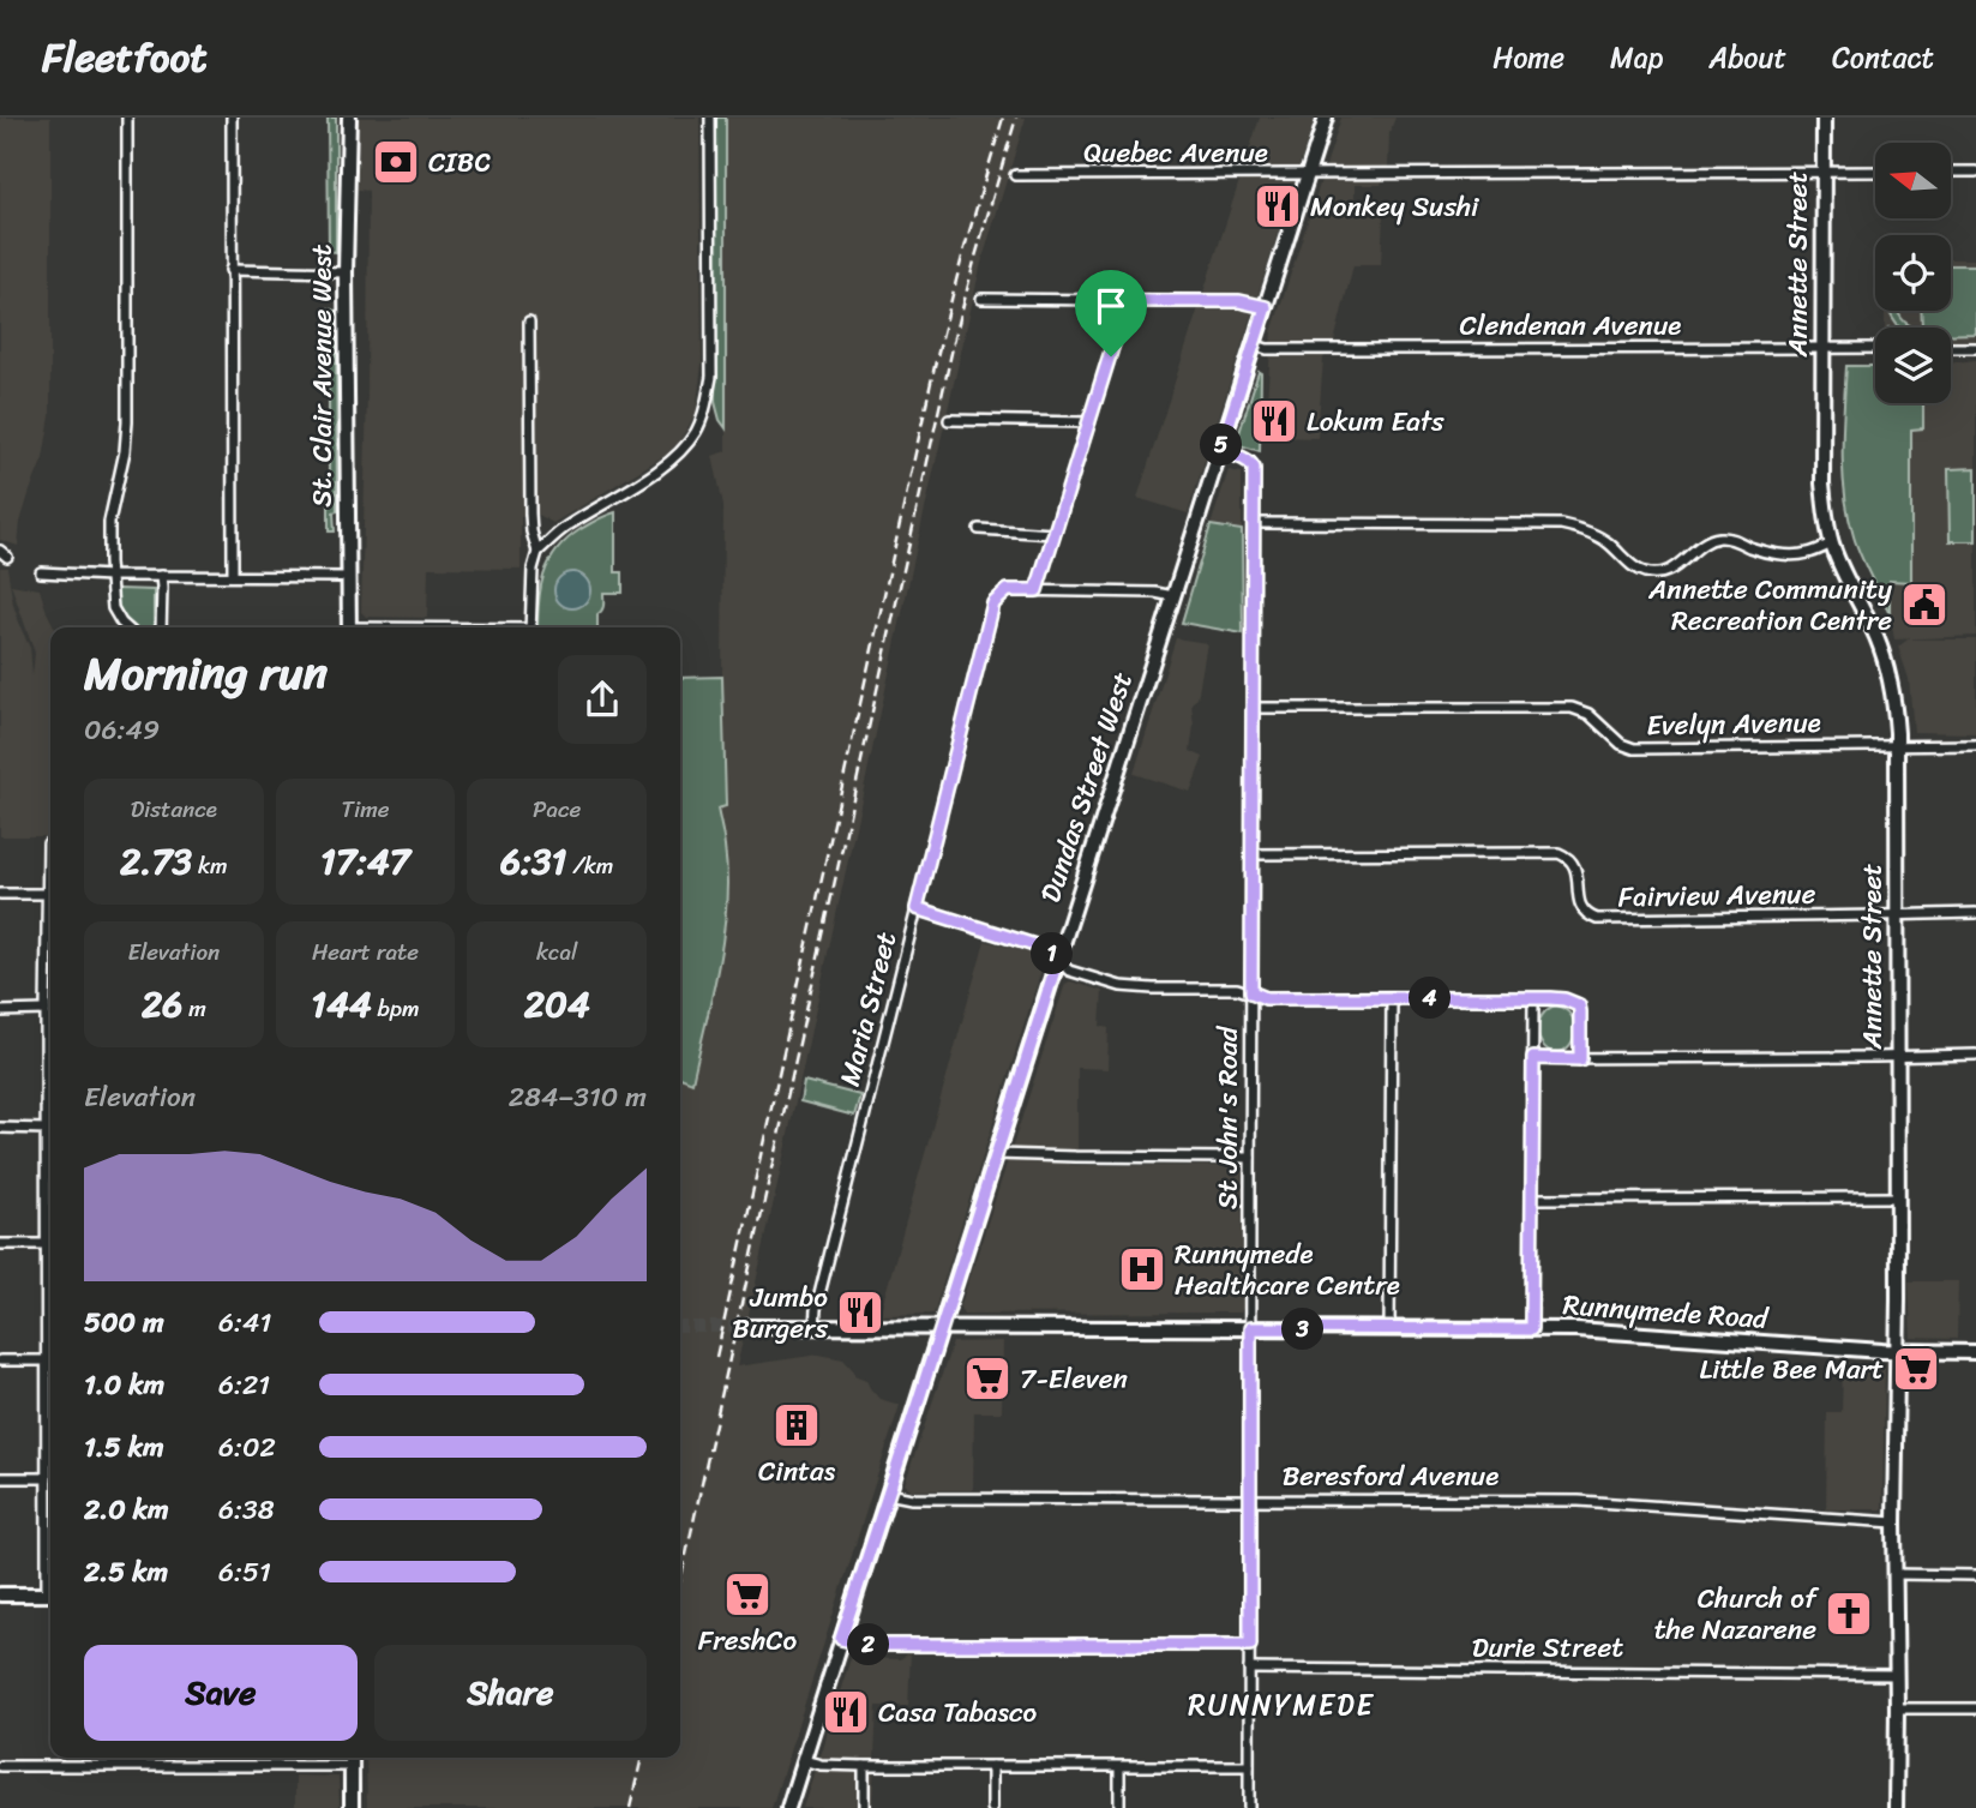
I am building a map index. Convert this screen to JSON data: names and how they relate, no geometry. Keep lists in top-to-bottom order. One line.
{"streets":{"street":["Quebec Avenue","Annette Street","Clendenan Avenue","St. Clair Avenue West","Evelyn Avenue","Dundas Street West","Fairview Avenue","Maria Street","St John's Road","Runnymede Road","Beresford Avenue","Durie Street"]},"crossings":[["Quebec Avenue","Annette Street"],["Quebec Avenue","Dundas Street West"],["Annette Street","Clendenan Avenue"],["Annette Street","Evelyn Avenue"],["Annette Street","Fairview Avenue"],["Annette Street","Runnymede Road"],["Annette Street","Beresford Avenue"],["Annette Street","Durie Street"],["Clendenan Avenue","Dundas Street West"],["Evelyn Avenue","St John's Road"],["Dundas Street West","Maria Street"],["Dundas Street West","St John's Road"],["Dundas Street West","Runnymede Road"],["Dundas Street West","Beresford Avenue"],["Fairview Avenue","St John's Road"],["Maria Street","Runnymede Road"],["St John's Road","Runnymede Road"],["St John's Road","Beresford Avenue"],["St John's Road","Durie Street"]],"districts":["RUNNYMEDE"],"places":{"bank":["CIBC"],"restaurant":["Monkey Sushi","Lokum Eats","Jumbo Burgers","Casa Tabasco"],"public building":["Annette Community Recreation Centre"],"hospital":["Runnymede Healthcare Centre"],"supermarket":["Little Bee Mart","7-Eleven","FreshCo"],"building":["Cintas"],"church":["Church of the Nazarene"]},"north":"left","page":{"header":"Fleetfoot","nav":["Home","Map","About","Contact"],"pins":["5","1","4","3","2"],"heading":["Morning run","06:49"],"stats":[["Distance","2.73 km"],["Time","17:47"],["Pace","6:31 /km"],["Elevation","26 m"],["Heart rate","144 bpm"],["kcal","204"]],"chart":["Elevation","284–310 m"],"list":[{"name":"500 m","note":"6:41"},{"name":"1.0 km","note":"6:21"},{"name":"1.5 km","note":"6:02"},{"name":"2.0 km","note":"6:38"},{"name":"2.5 km","note":"6:51"}],"buttons":["Save","Share"]}}
